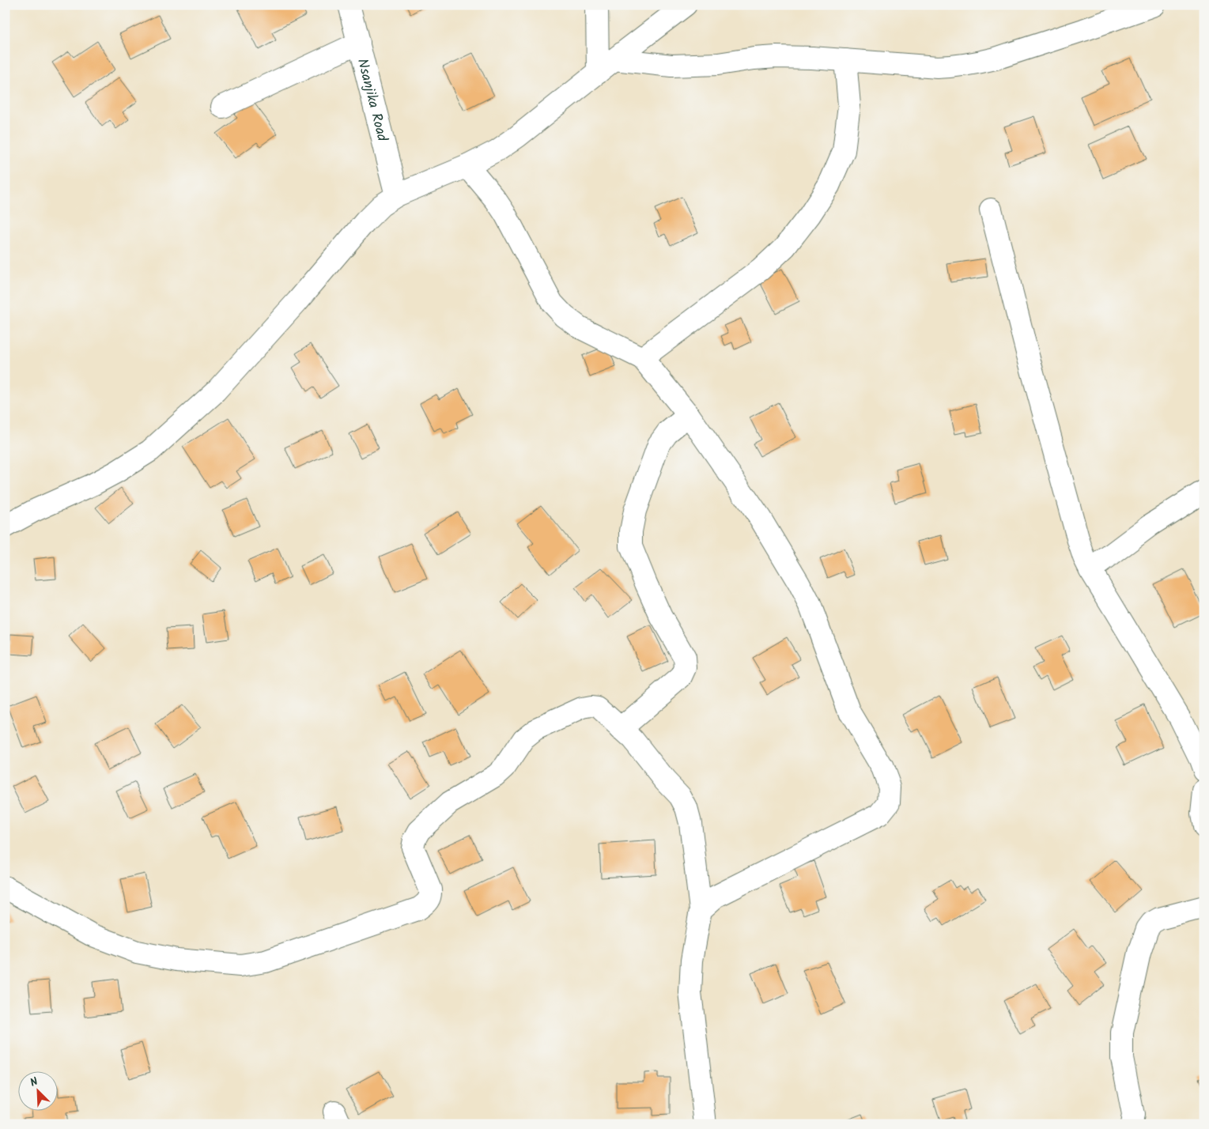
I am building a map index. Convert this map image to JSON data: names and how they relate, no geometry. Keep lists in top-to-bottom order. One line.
{"streets":{"street":["Nsanjika Road"]},"north":"top left"}
